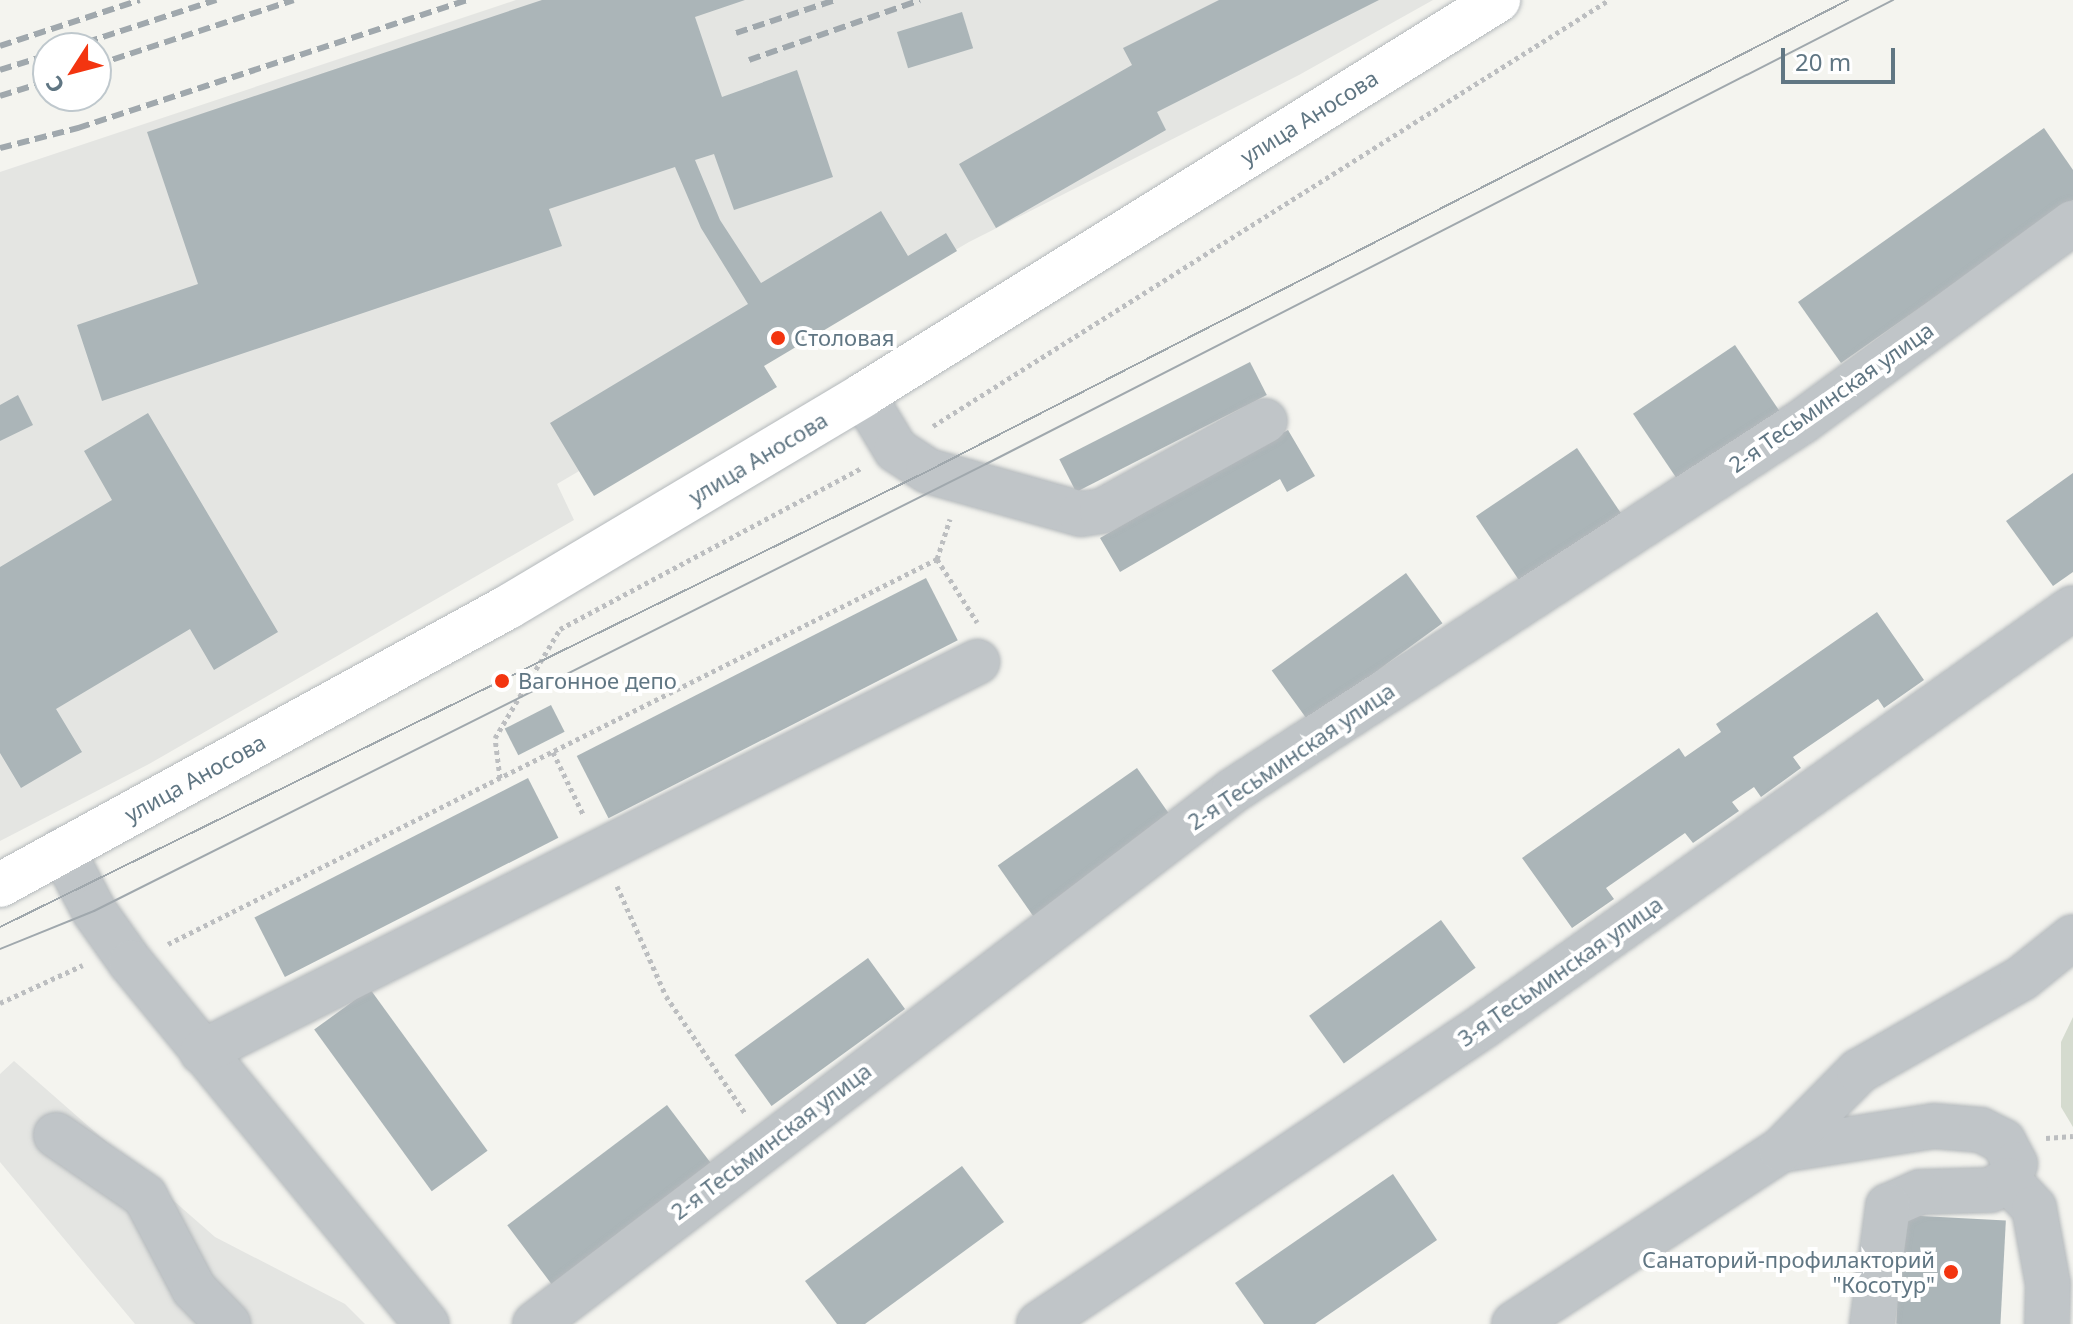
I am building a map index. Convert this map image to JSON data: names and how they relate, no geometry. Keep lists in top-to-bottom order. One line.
{"streets":{"main road":["улица Аносова"],"street":["2-я Тесьминская улица","3-я Тесьминская улица"]},"places":["Столовая","Вагонное депо","Санаторий-профилакторий \"Косотур\""],"scale_bar":"20 m","north":"bottom left"}
